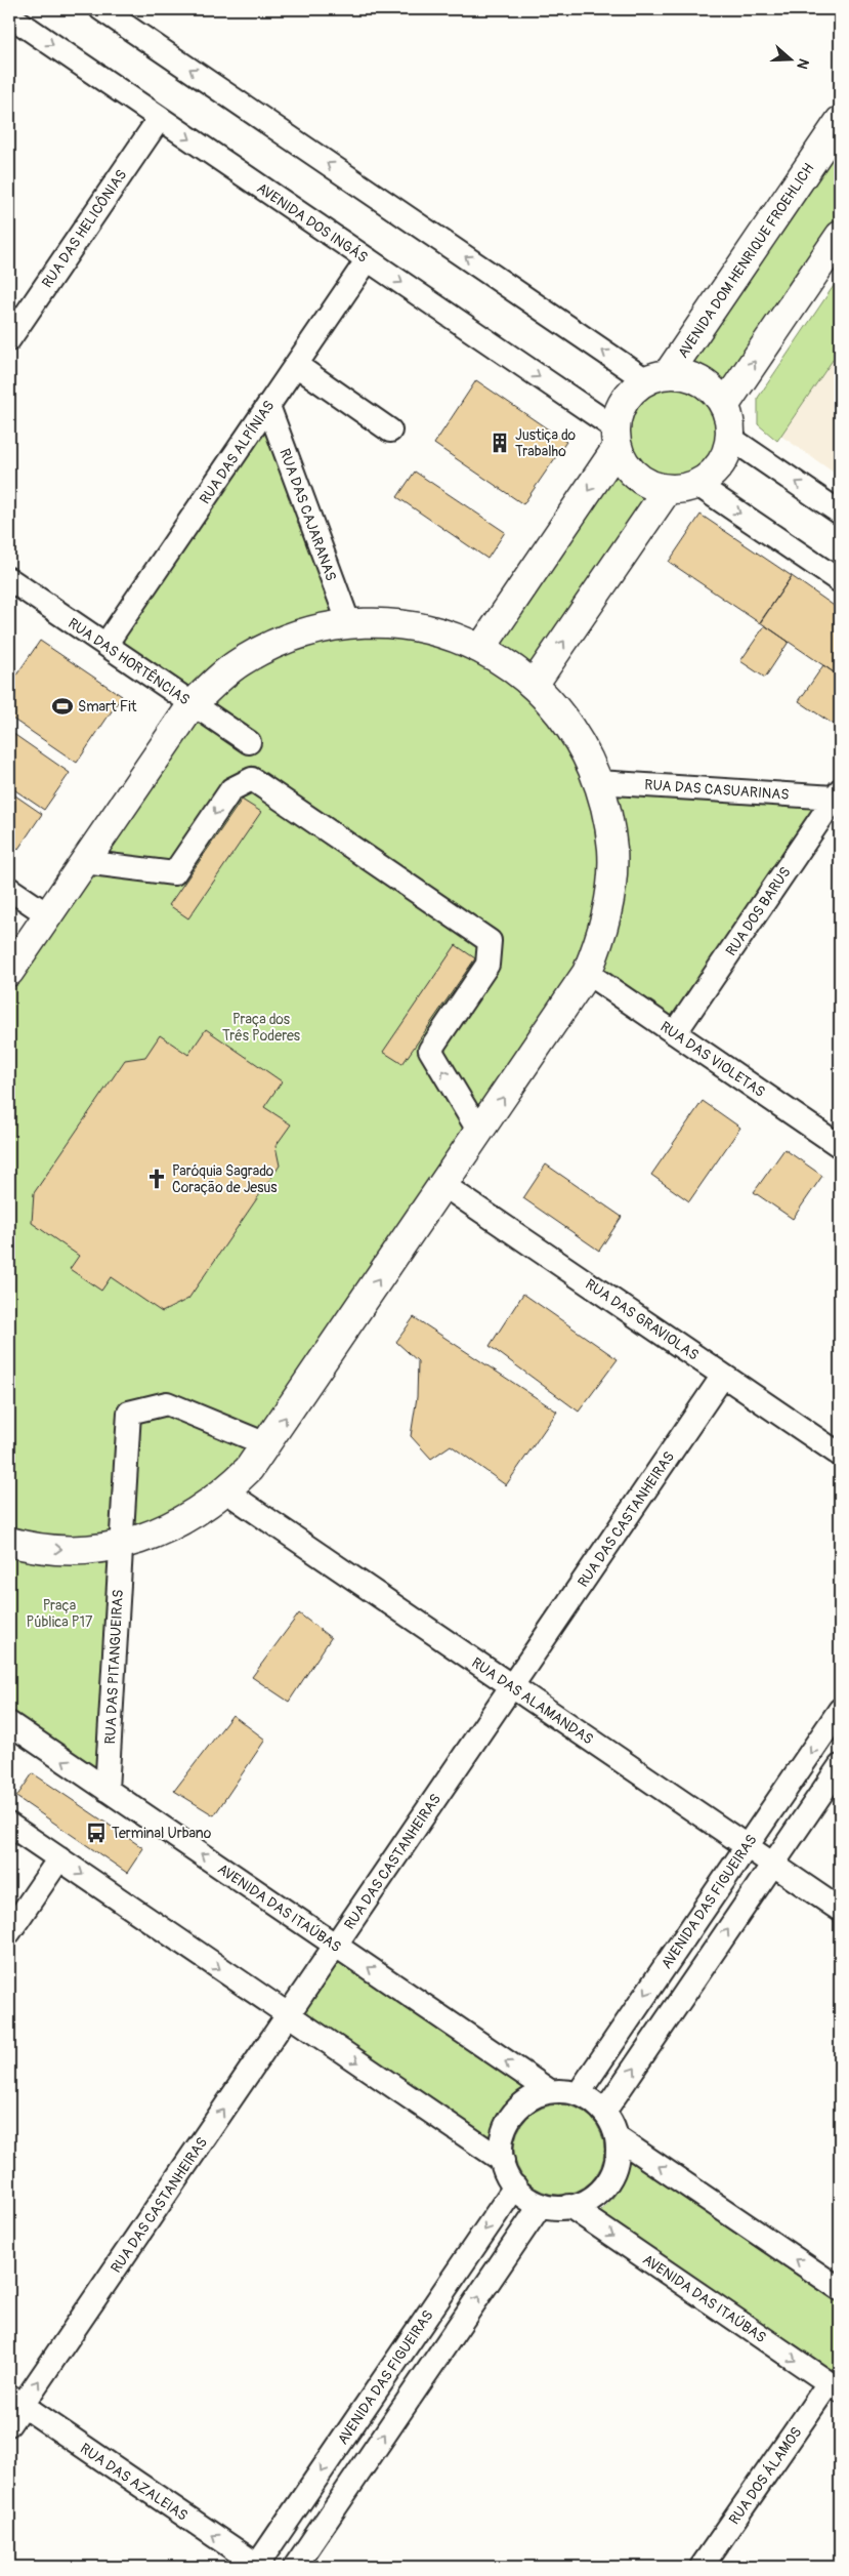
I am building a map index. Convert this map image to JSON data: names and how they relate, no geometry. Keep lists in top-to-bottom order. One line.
{"streets":{"main road":["AVENIDA DOM HENRIQUE FROEHLICH"],"street":["AVENIDA DOS INGÁS","RUA DAS HELICÔNIAS","RUA DAS ALPÍNIAS","RUA DAS CAJARANAS","RUA DAS HORTÊNCIAS","RUA DAS CASUARINAS","RUA DOS BARUS","RUA DAS VIOLETAS","RUA DAS GRAVIOLAS","RUA DAS CASTANHEIRAS","RUA DAS PITANGUEIRAS","RUA DAS ALAMANDAS","AVENIDA DAS FIGUEIRAS","AVENIDA DAS ITAÚBAS","RUA DOS ÁLAMOS","RUA DAS AZALEIAS"]},"crossings":[["AVENIDA DOS INGÁS","RUA DAS HELICÔNIAS"],["AVENIDA DOS INGÁS","AVENIDA DOM HENRIQUE FROEHLICH"],["AVENIDA DOS INGÁS","RUA DAS ALPÍNIAS"],["RUA DAS ALPÍNIAS","RUA DAS CAJARANAS"],["RUA DAS ALPÍNIAS","RUA DAS HORTÊNCIAS"],["RUA DAS CASUARINAS","RUA DOS BARUS"],["RUA DOS BARUS","RUA DAS VIOLETAS"],["RUA DAS GRAVIOLAS","RUA DAS CASTANHEIRAS"],["RUA DAS CASTANHEIRAS","RUA DAS ALAMANDAS"],["RUA DAS CASTANHEIRAS","AVENIDA DAS ITAÚBAS"],["RUA DAS CASTANHEIRAS","RUA DAS AZALEIAS"],["RUA DAS PITANGUEIRAS","AVENIDA DAS ITAÚBAS"],["RUA DAS ALAMANDAS","AVENIDA DAS FIGUEIRAS"],["AVENIDA DAS FIGUEIRAS","AVENIDA DAS ITAÚBAS"],["AVENIDA DAS FIGUEIRAS","RUA DAS AZALEIAS"],["AVENIDA DAS ITAÚBAS","RUA DOS ÁLAMOS"]],"one_way":["RUA DAS CASTANHEIRAS","RUA DAS AZALEIAS"],"parks":["Praça dos Três Poderes","Praça Pública P17"],"places":{"building":["Justiça do Trabalho"],"sports":["Smart Fit"],"church":["Paróquia Sagrado Coração de Jesus"],"bus stop":["Terminal Urbano"]},"north":"right"}
